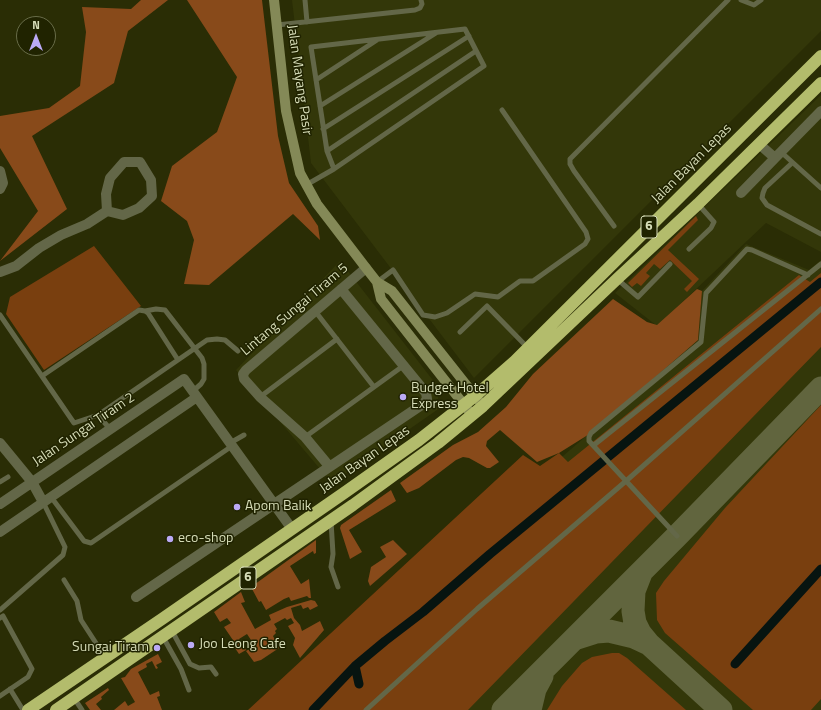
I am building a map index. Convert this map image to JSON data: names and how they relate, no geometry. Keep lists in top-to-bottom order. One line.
{"streets":{"highway":["Jalan Bayan Lepas","6"],"street":["Jalan Mayang Pasir","Lintang Sungai Tiram 5","Jalan Sungai Tiram 2"]},"crossings":[["Jalan Mayang Pasir","Jalan Bayan Lepas"],["Jalan Mayang Pasir","Lintang Sungai Tiram 5"]],"places":["Budget Hotel Express","Apom Balik","eco-shop","Joo Leong Cafe","Sungai Tiram"],"north":"top"}
